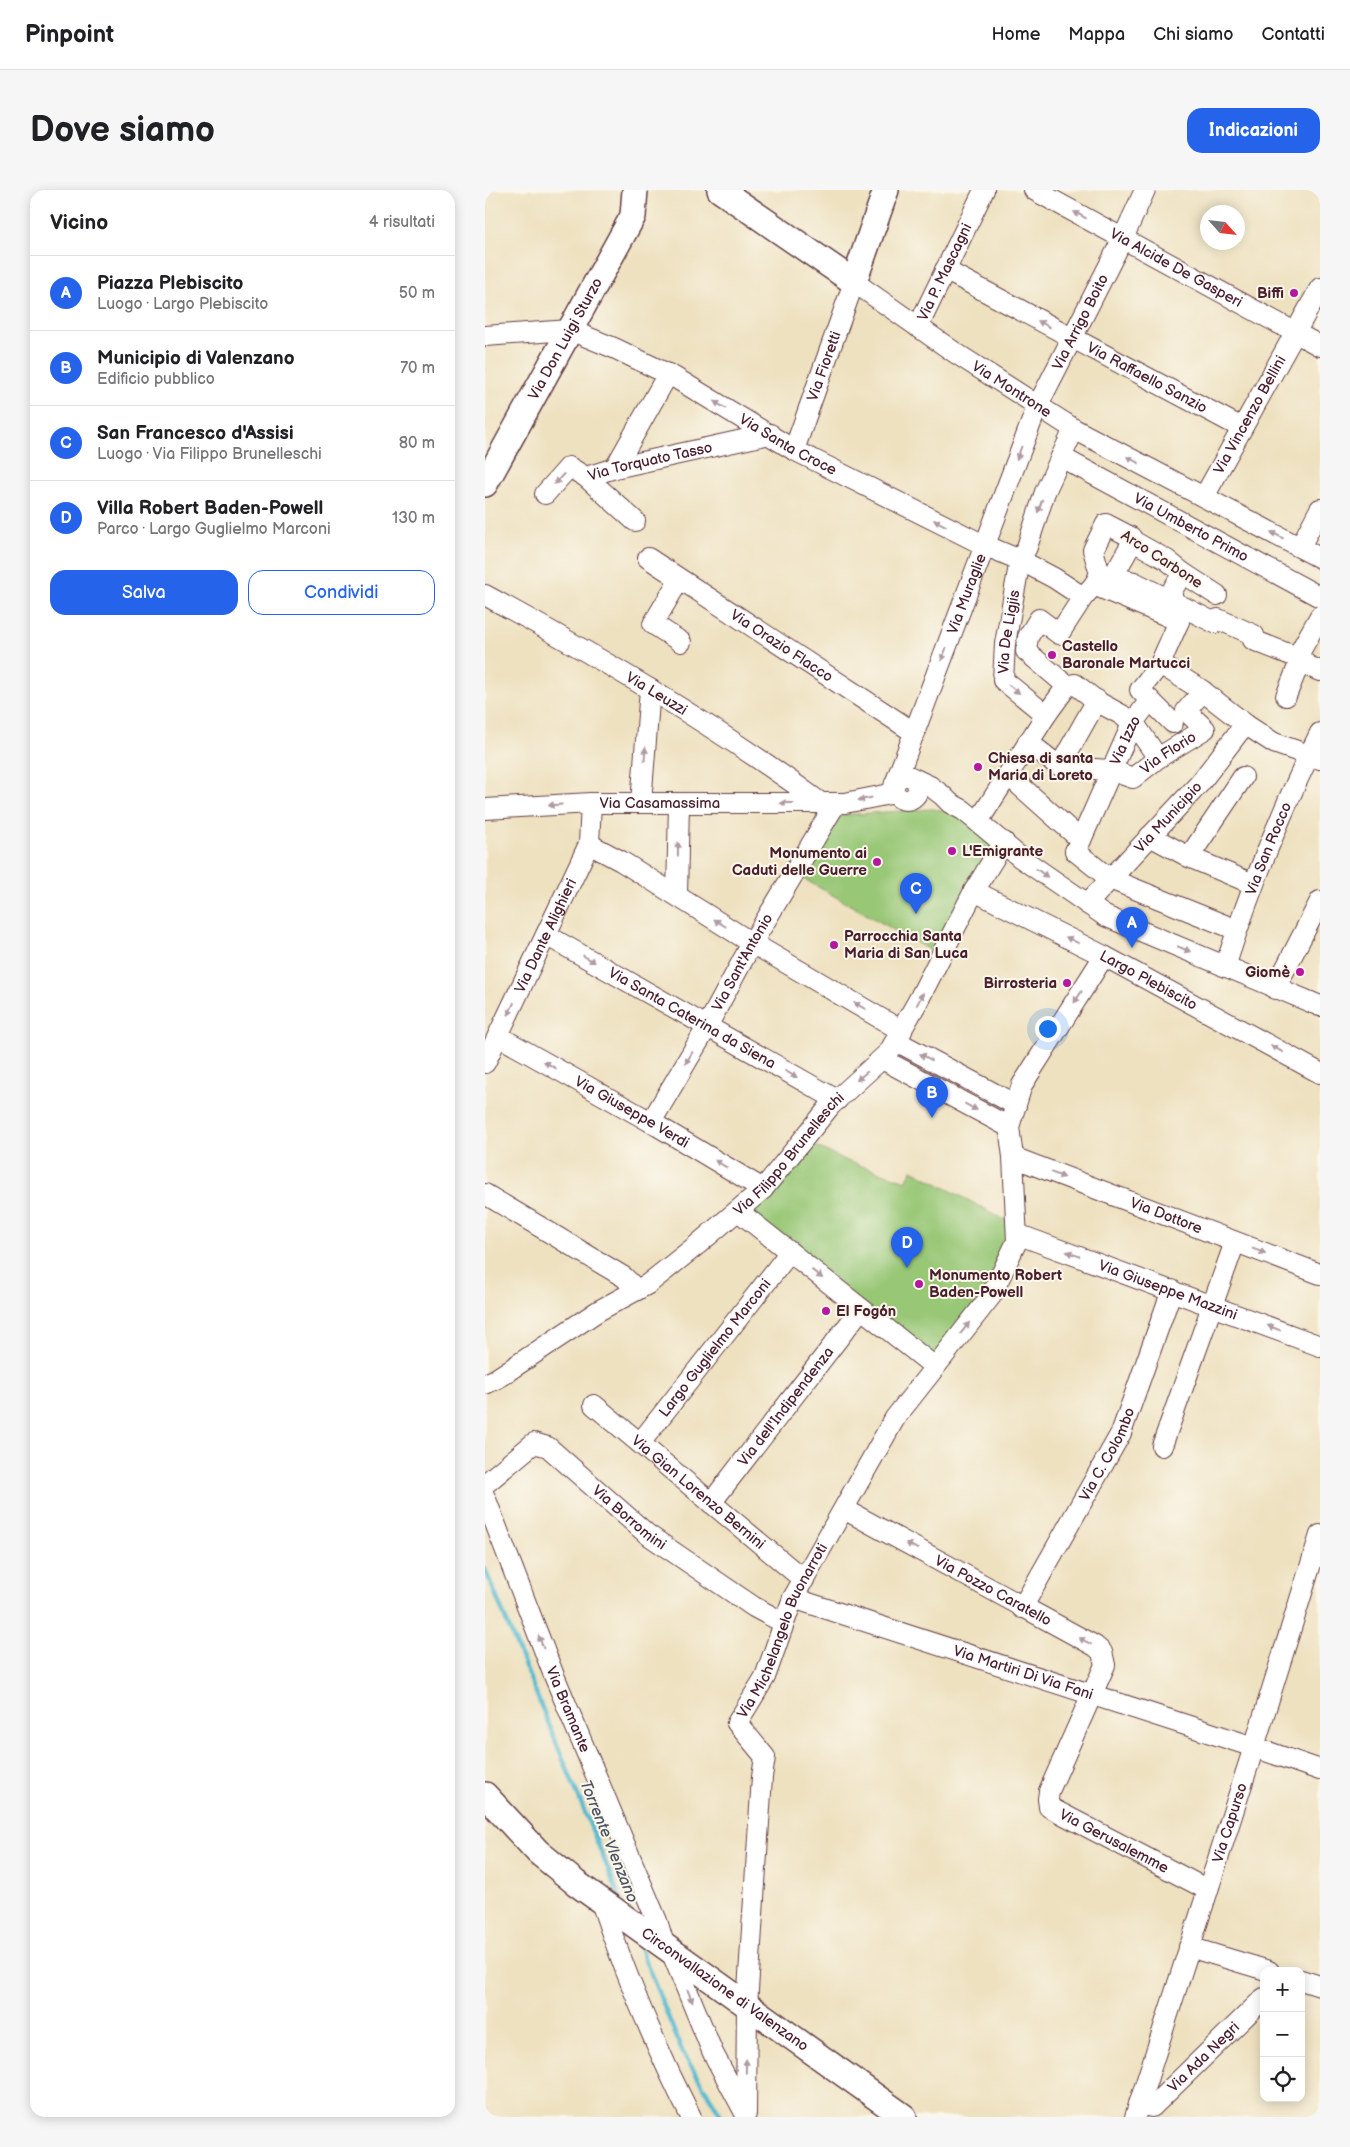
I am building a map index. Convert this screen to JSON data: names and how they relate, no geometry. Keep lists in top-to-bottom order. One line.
{"streets":{"main road":["Via Don Luigi Sturzo","Via Montrone","Circonvallazione di Valenzano"],"street":["Via Alcide De Gasperi","Via P. Mascagni","Via Arrigo Boito","Via Fioretti","Via Raffaello Sanzio","Via Vincenzo Bellini","Via Santa Croce","Via Torquato Tasso","Via Umberto Primo","Arco Carbone","Via Muraglie","Via De Ligjis","Via Orazio Flacco","Via Leuzzi","Via Izzo","Via Florio","Via Casamassima","Via Municipio","Via San Rocco","Via Dante Alighieri","Via Sant'Antonio","Largo Plebiscito","Via Santa Caterina da Siena","Via Giuseppe Verdi","Via Filippo Brunelleschi","Via Dottore","Via Giuseppe Mazzini","Largo Guglielmo Marconi","Via dell'Indipendenza","Via C. Colombo","Via Gian Lorenzo Bernini","Via Borromini","Via Pozzo Caratello","Via Michelangelo Buonarroti","Via Martiri Di Via Fani","Via Bramante","Via Capurso","Via Gerusalemme","Via Ada Negri"]},"crossings":[["Via Alcide De Gasperi","Via Arrigo Boito"],["Via Alcide De Gasperi","Via Vincenzo Bellini"],["Via P. Mascagni","Via Raffaello Sanzio"],["Via P. Mascagni","Via Montrone"],["Via Arrigo Boito","Via Raffaello Sanzio"],["Via Arrigo Boito","Via Montrone"],["Via Arrigo Boito","Via Muraglie"],["Via Don Luigi Sturzo","Via Santa Croce"],["Via Fioretti","Via Montrone"],["Via Fioretti","Via Santa Croce"],["Via Raffaello Sanzio","Via Vincenzo Bellini"],["Via Montrone","Via Vincenzo Bellini"],["Via Montrone","Via Muraglie"],["Via Santa Croce","Via Torquato Tasso"],["Via Santa Croce","Arco Carbone"],["Via Santa Croce","Via Muraglie"],["Via Santa Croce","Via De Ligjis"],["Via Muraglie","Via Orazio Flacco"],["Via Leuzzi","Via Casamassima"],["Via Leuzzi","Via Sant'Antonio"],["Via Izzo","Via Florio"],["Via Casamassima","Via Dante Alighieri"],["Via Casamassima","Via Sant'Antonio"],["Via Dante Alighieri","Via Santa Caterina da Siena"],["Via Dante Alighieri","Via Giuseppe Verdi"],["Via Sant'Antonio","Via Santa Caterina da Siena"],["Via Sant'Antonio","Via Giuseppe Verdi"],["Largo Plebiscito","Via Filippo Brunelleschi"],["Via Santa Caterina da Siena","Via Filippo Brunelleschi"],["Via Giuseppe Verdi","Via Filippo Brunelleschi"],["Via Giuseppe Mazzini","Via C. Colombo"],["Largo Guglielmo Marconi","Via Gian Lorenzo Bernini"],["Via dell'Indipendenza","Via Gian Lorenzo Bernini"],["Via C. Colombo","Via Pozzo Caratello"],["Via Gian Lorenzo Bernini","Via Michelangelo Buonarroti"],["Via Borromini","Via Michelangelo Buonarroti"],["Via Pozzo Caratello","Via Michelangelo Buonarroti"],["Via Pozzo Caratello","Via Martiri Di Via Fani"],["Via Pozzo Caratello","Via Gerusalemme"],["Via Michelangelo Buonarroti","Via Martiri Di Via Fani"],["Via Michelangelo Buonarroti","Circonvallazione di Valenzano"],["Via Martiri Di Via Fani","Via Capurso"],["Via Martiri Di Via Fani","Via Gerusalemme"],["Via Bramante","Circonvallazione di Valenzano"],["Via Capurso","Via Gerusalemme"],["Via Capurso","Via Ada Negri"]],"one_way":["Via Raffaello Sanzio","Via Montrone","Via Santa Croce","Via De Ligjis","Via Casamassima","Via Dante Alighieri","Via Dottore","Via Giuseppe Mazzini","Via Pozzo Caratello"],"water":["Torrente Vlenzano"],"places":["Biffi","Castello Baronale Martucci","Chiesa di santa Maria di Loreto","L'Emigrante","Monumento ai Caduti delle Guerre","Parrocchia Santa Maria di San Luca","Giomè","Birrosteria","Monumento Robert Baden-Powell","El Fogón"],"north":"bottom right","page":{"header":"Pinpoint","nav":["Home","Mappa","Chi siamo","Contatti"],"buttons":["Indicazioni",["Salva","Condividi"]],"title":"Dove siamo","heading":["Vicino","4 risultati"],"list":[{"mark":"A","name":"Piazza Plebiscito","note":"Luogo · Largo Plebiscito","value":"50 m"},{"mark":"B","name":"Municipio di Valenzano","note":"Edificio pubblico","value":"70 m"},{"mark":"C","name":"San Francesco d'Assisi","note":"Luogo · Via Filippo Brunelleschi","value":"80 m"},{"mark":"D","name":"Villa Robert Baden-Powell","note":"Parco · Largo Guglielmo Marconi","value":"130 m"}],"pins":["C","A","B","D"],"map_buttons":["+","−"]}}
